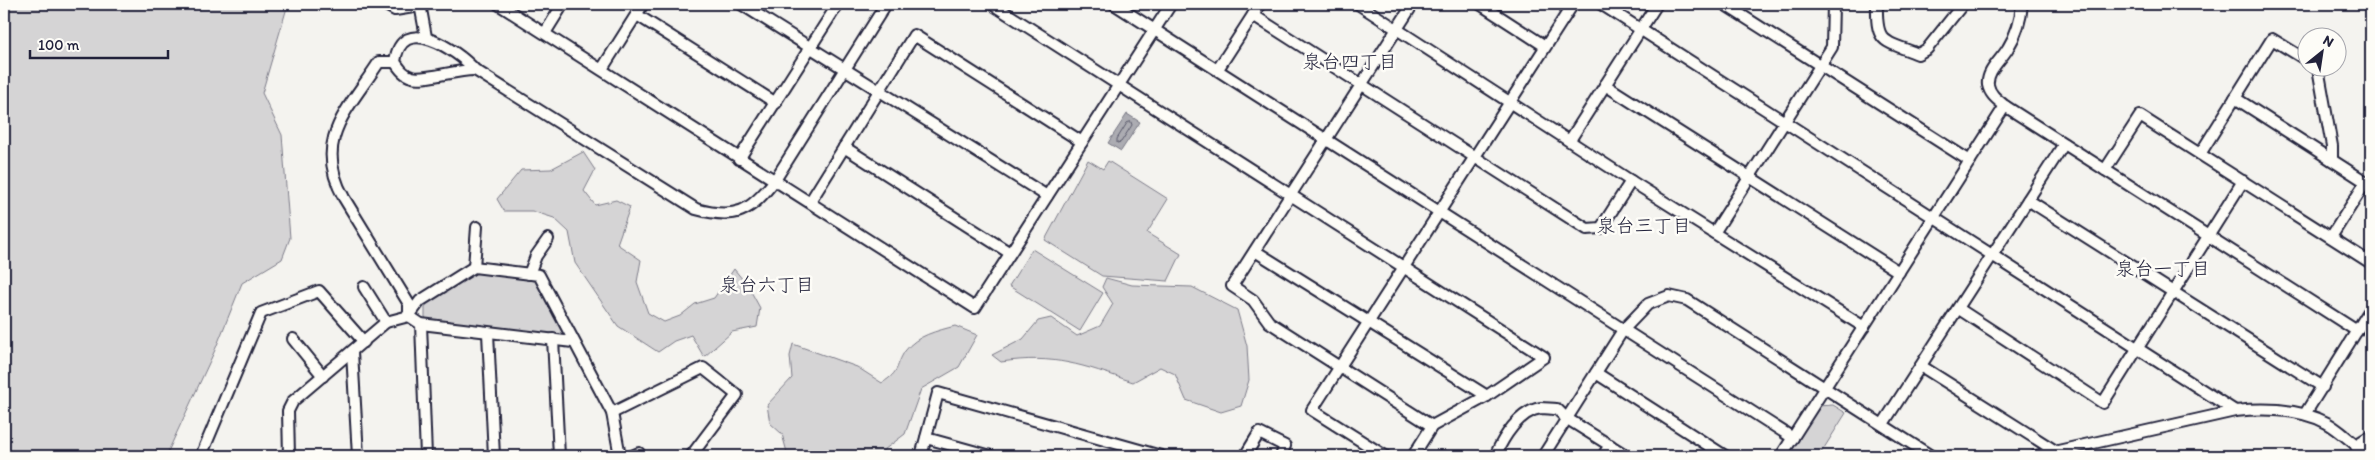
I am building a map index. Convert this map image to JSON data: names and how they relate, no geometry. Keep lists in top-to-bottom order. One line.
{"districts":["泉台四丁目","泉台三丁目","泉台一丁目","泉台六丁目"],"scale_bar":"100 m","north":"top right"}
